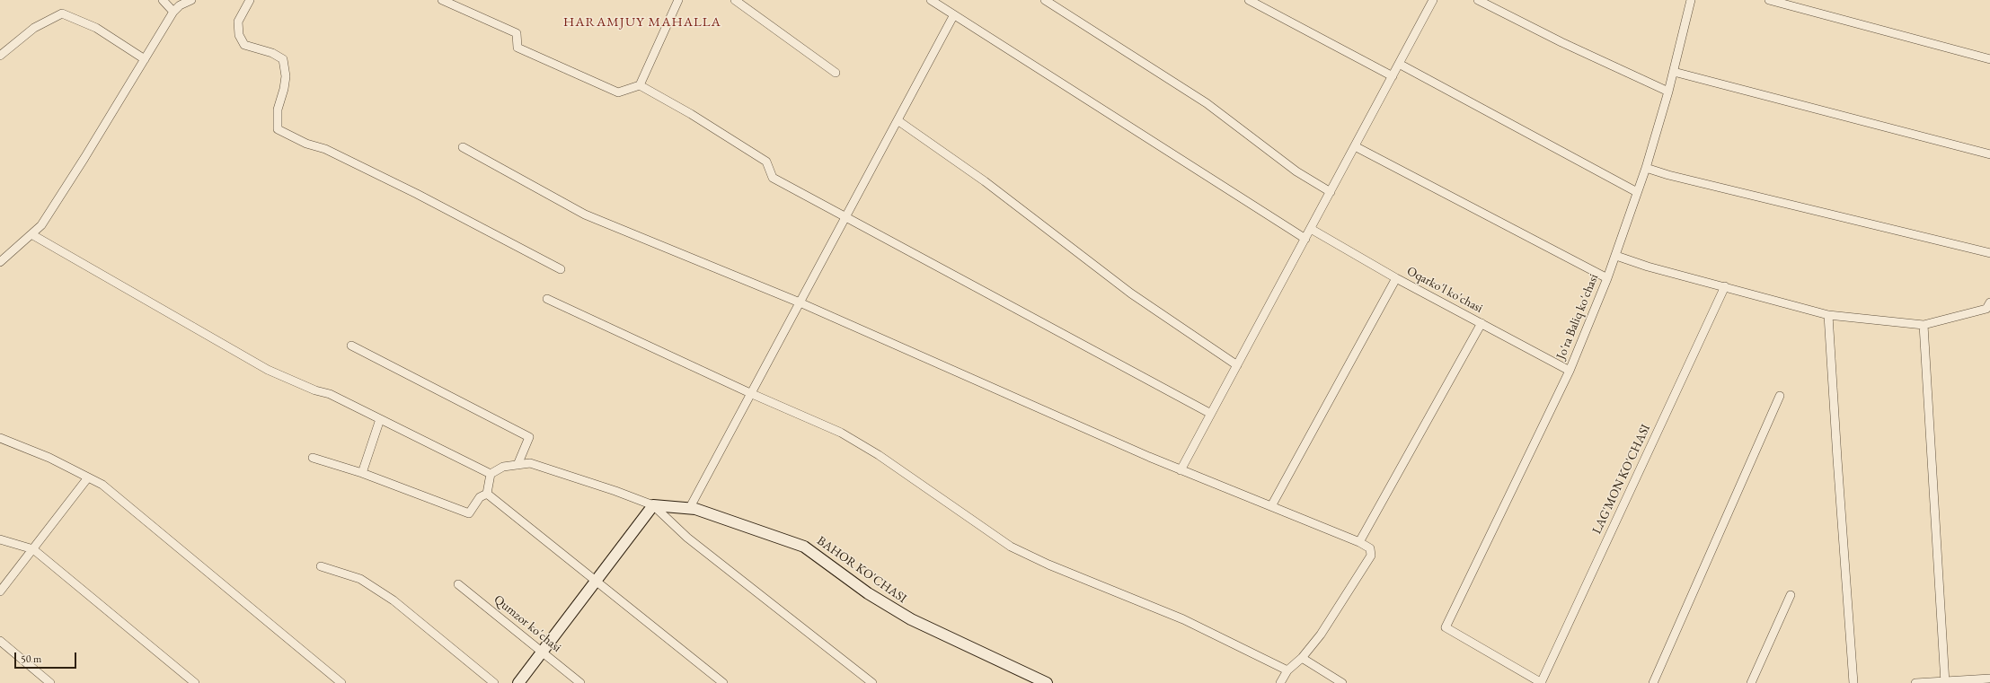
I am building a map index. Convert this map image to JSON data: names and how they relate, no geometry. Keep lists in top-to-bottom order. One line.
{"streets":{"street":["Oqarko'l ko'chasi","Jo'ra Baliq ko'chasi","LAG'MON KO'CHASI","BAHOR KO'CHASI","Qumzor ko'chasi"]},"crossings":[["Oqarko'l ko'chasi","Jo'ra Baliq ko'chasi"],["Jo'ra Baliq ko'chasi","LAG'MON KO'CHASI"]],"districts":["HARAMJUY MAHALLA"],"scale_bar":"50 m"}
